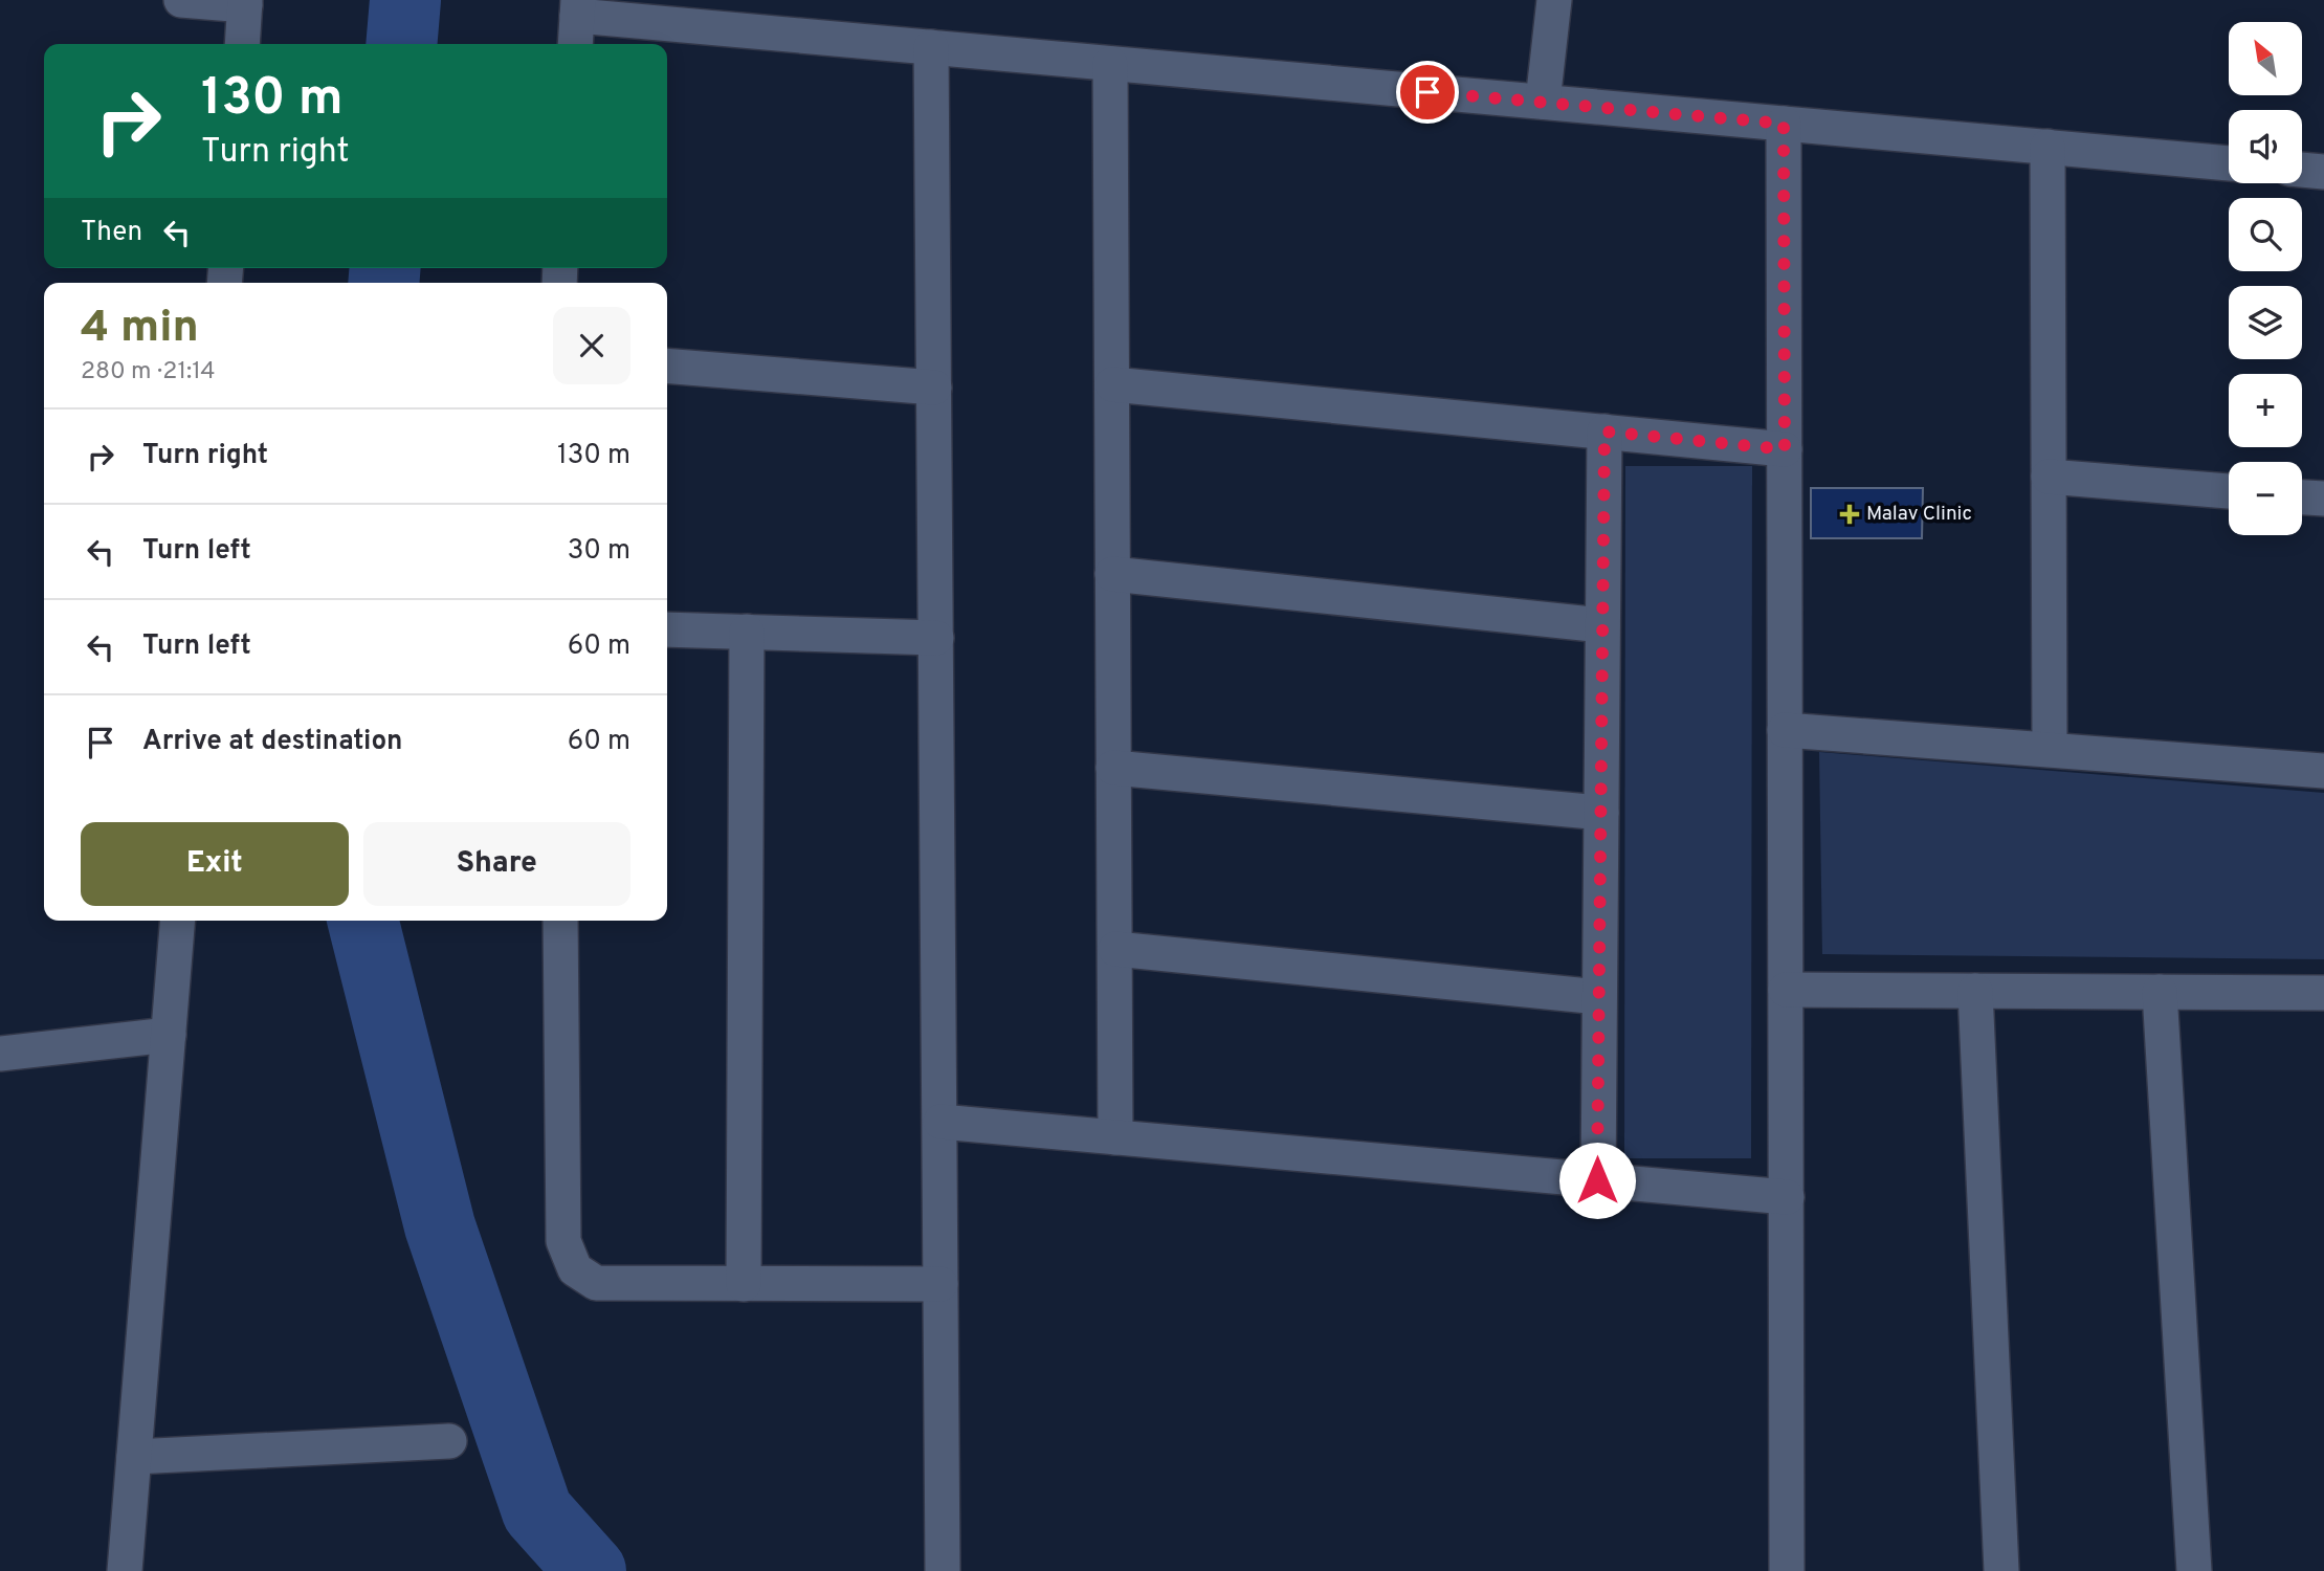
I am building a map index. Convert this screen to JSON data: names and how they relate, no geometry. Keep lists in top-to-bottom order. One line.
{"places":{"health":["Malav Clinic"]},"north":"top left","page":{"map_buttons":["+","−"],"turn":["130 m","Turn right"],"then":"Then","heading":["4 min","280 m · 21:14"],"list":[{"name":"Turn right","value":"130 m"},{"name":"Turn left","value":"30 m"},{"name":"Turn left","value":"60 m"},{"name":"Arrive at destination","value":"60 m"}],"buttons":["Exit","Share"]}}
